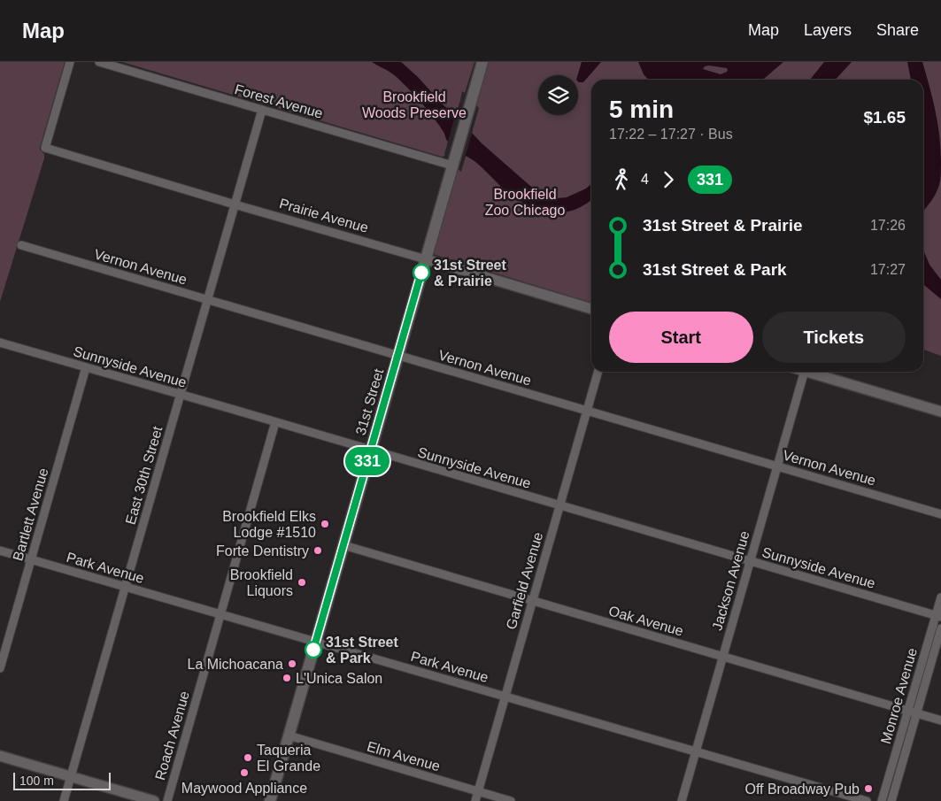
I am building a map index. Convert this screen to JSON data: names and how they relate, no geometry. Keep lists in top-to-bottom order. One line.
{"streets":{"main road":["31st Street"],"street":["Forest Avenue","Prairie Avenue","Vernon Avenue","Sunnyside Avenue","East 30th Street","Bartlett Avenue","Park Avenue","Garfield Avenue","Jackson Avenue","Oak Avenue","Monroe Avenue","Roach Avenue","Elm Avenue"]},"crossings":[["Forest Avenue","31st Street"],["Forest Avenue","East 30th Street"],["Prairie Avenue","31st Street"],["Prairie Avenue","East 30th Street"],["Vernon Avenue","31st Street"],["Vernon Avenue","East 30th Street"],["Vernon Avenue","Garfield Avenue"],["Vernon Avenue","Jackson Avenue"],["Sunnyside Avenue","31st Street"],["Sunnyside Avenue","East 30th Street"],["Sunnyside Avenue","Bartlett Avenue"],["Sunnyside Avenue","Garfield Avenue"],["Sunnyside Avenue","Jackson Avenue"],["Sunnyside Avenue","Monroe Avenue"],["Sunnyside Avenue","Roach Avenue"],["31st Street","Park Avenue"],["31st Street","Oak Avenue"],["31st Street","Elm Avenue"],["East 30th Street","Park Avenue"],["Bartlett Avenue","Park Avenue"],["Park Avenue","Garfield Avenue"],["Park Avenue","Jackson Avenue"],["Park Avenue","Roach Avenue"],["Garfield Avenue","Oak Avenue"],["Garfield Avenue","Elm Avenue"],["Jackson Avenue","Oak Avenue"],["Oak Avenue","Monroe Avenue"]],"parks":["Brookfield Woods Preserve","Brookfield Zoo Chicago"],"places":["31st Street & Prairie","Brookfield Elks Lodge #1510","Forte Dentistry","Brookfield Liquors","31st Street & Park","La Michoacana","L'Unica Salon","Taqueria El Grande","Maywood Appliance","Off Broadway Pub"],"lines":["bus line 331"],"scale_bar":"100 m","page":{"header":"Map","nav":["Map","Layers","Share"],"on_map":"331","heading":["5 min","17:22 – 17:27 · Bus","$1.65"],"legs":["4","331"],"list":[{"name":"31st Street & Prairie","value":"17:26"},{"name":"31st Street & Park","value":"17:27"}],"buttons":["Start","Tickets"],"scale":"100 m"}}
